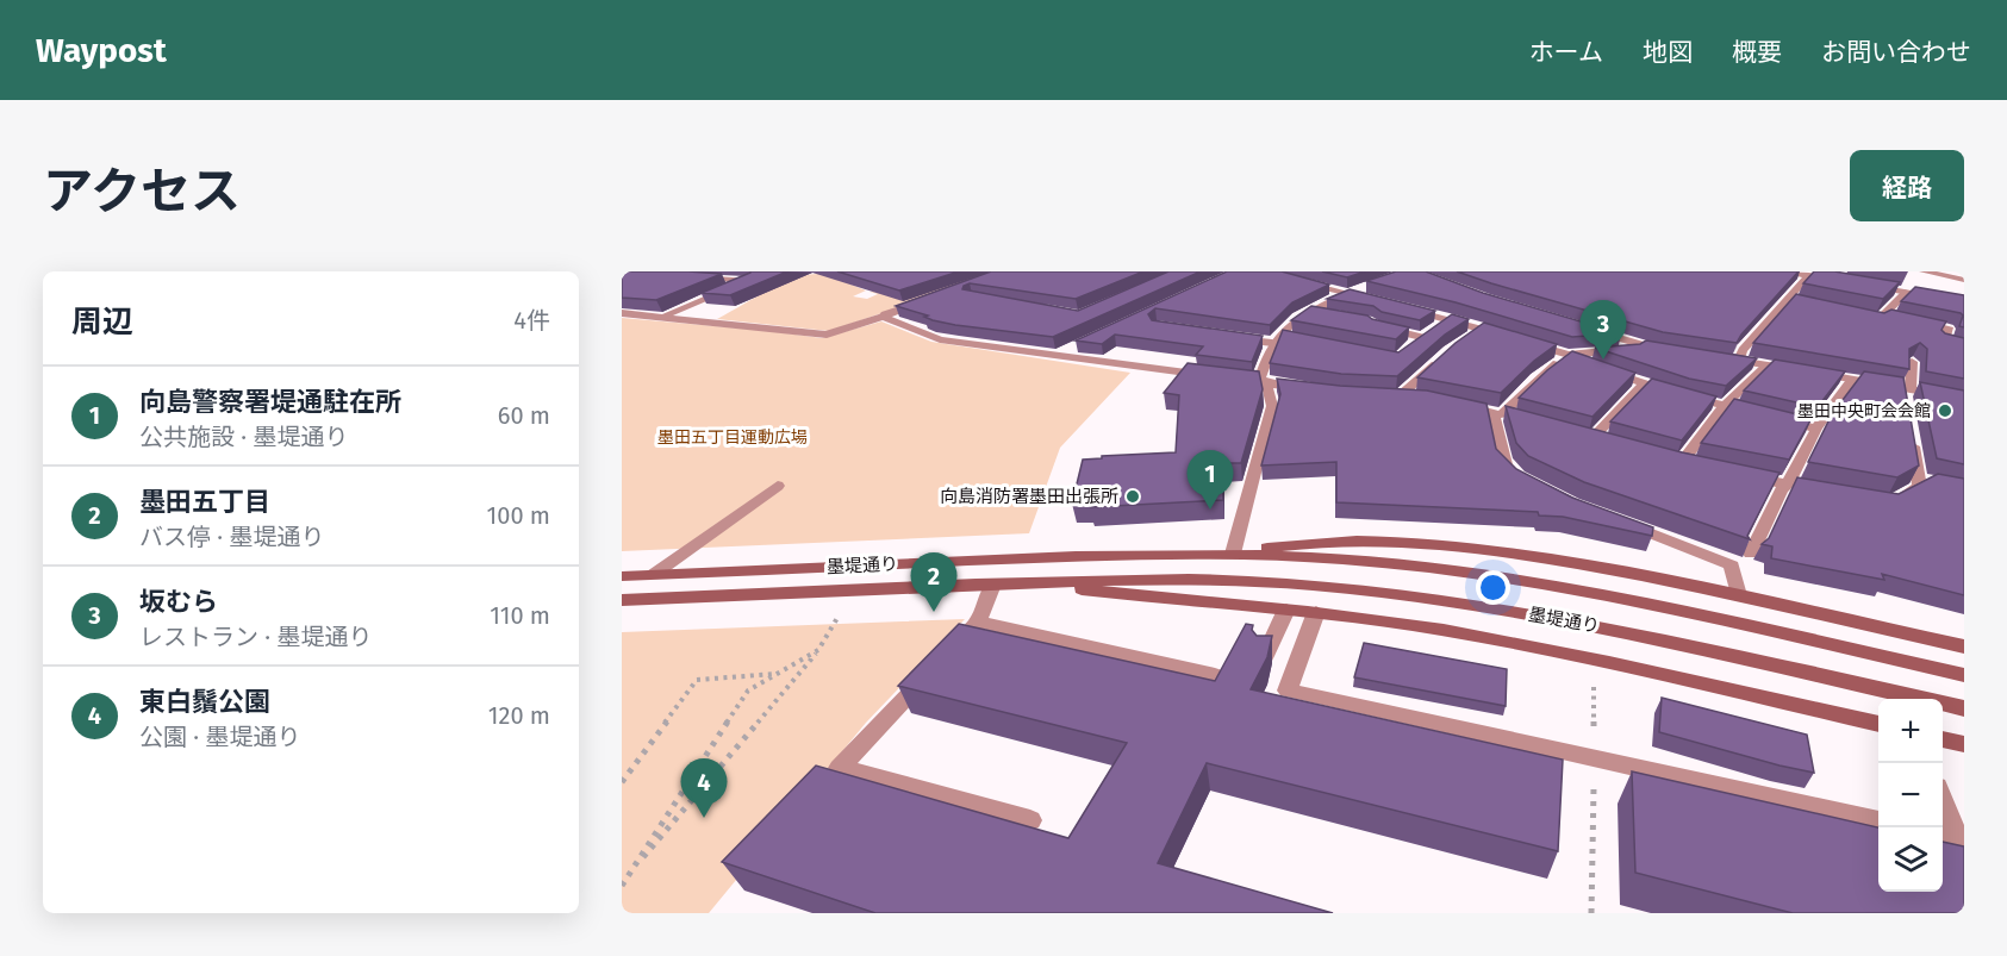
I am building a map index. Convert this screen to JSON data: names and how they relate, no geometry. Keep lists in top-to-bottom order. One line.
{"streets":{"main road":["墨堤通り"]},"parks":["墨田五丁目運動広場"],"places":["墨田中央町会会館","向島消防署墨田出張所"],"page":{"header":"Waypost","nav":["ホーム","地図","概要","お問い合わせ"],"title":"アクセス","buttons":"経路","heading":["周辺","4件"],"pins":["3","1","2","4"],"list":[{"mark":"1","name":"向島警察署堤通駐在所","note":"公共施設 · 墨堤通り","value":"60 m"},{"mark":"2","name":"墨田五丁目","note":"バス停 · 墨堤通り","value":"100 m"},{"mark":"3","name":"坂むら","note":"レストラン · 墨堤通り","value":"110 m"},{"mark":"4","name":"東白鬚公園","note":"公園 · 墨堤通り","value":"120 m"}],"map_buttons":["+","−"]}}
